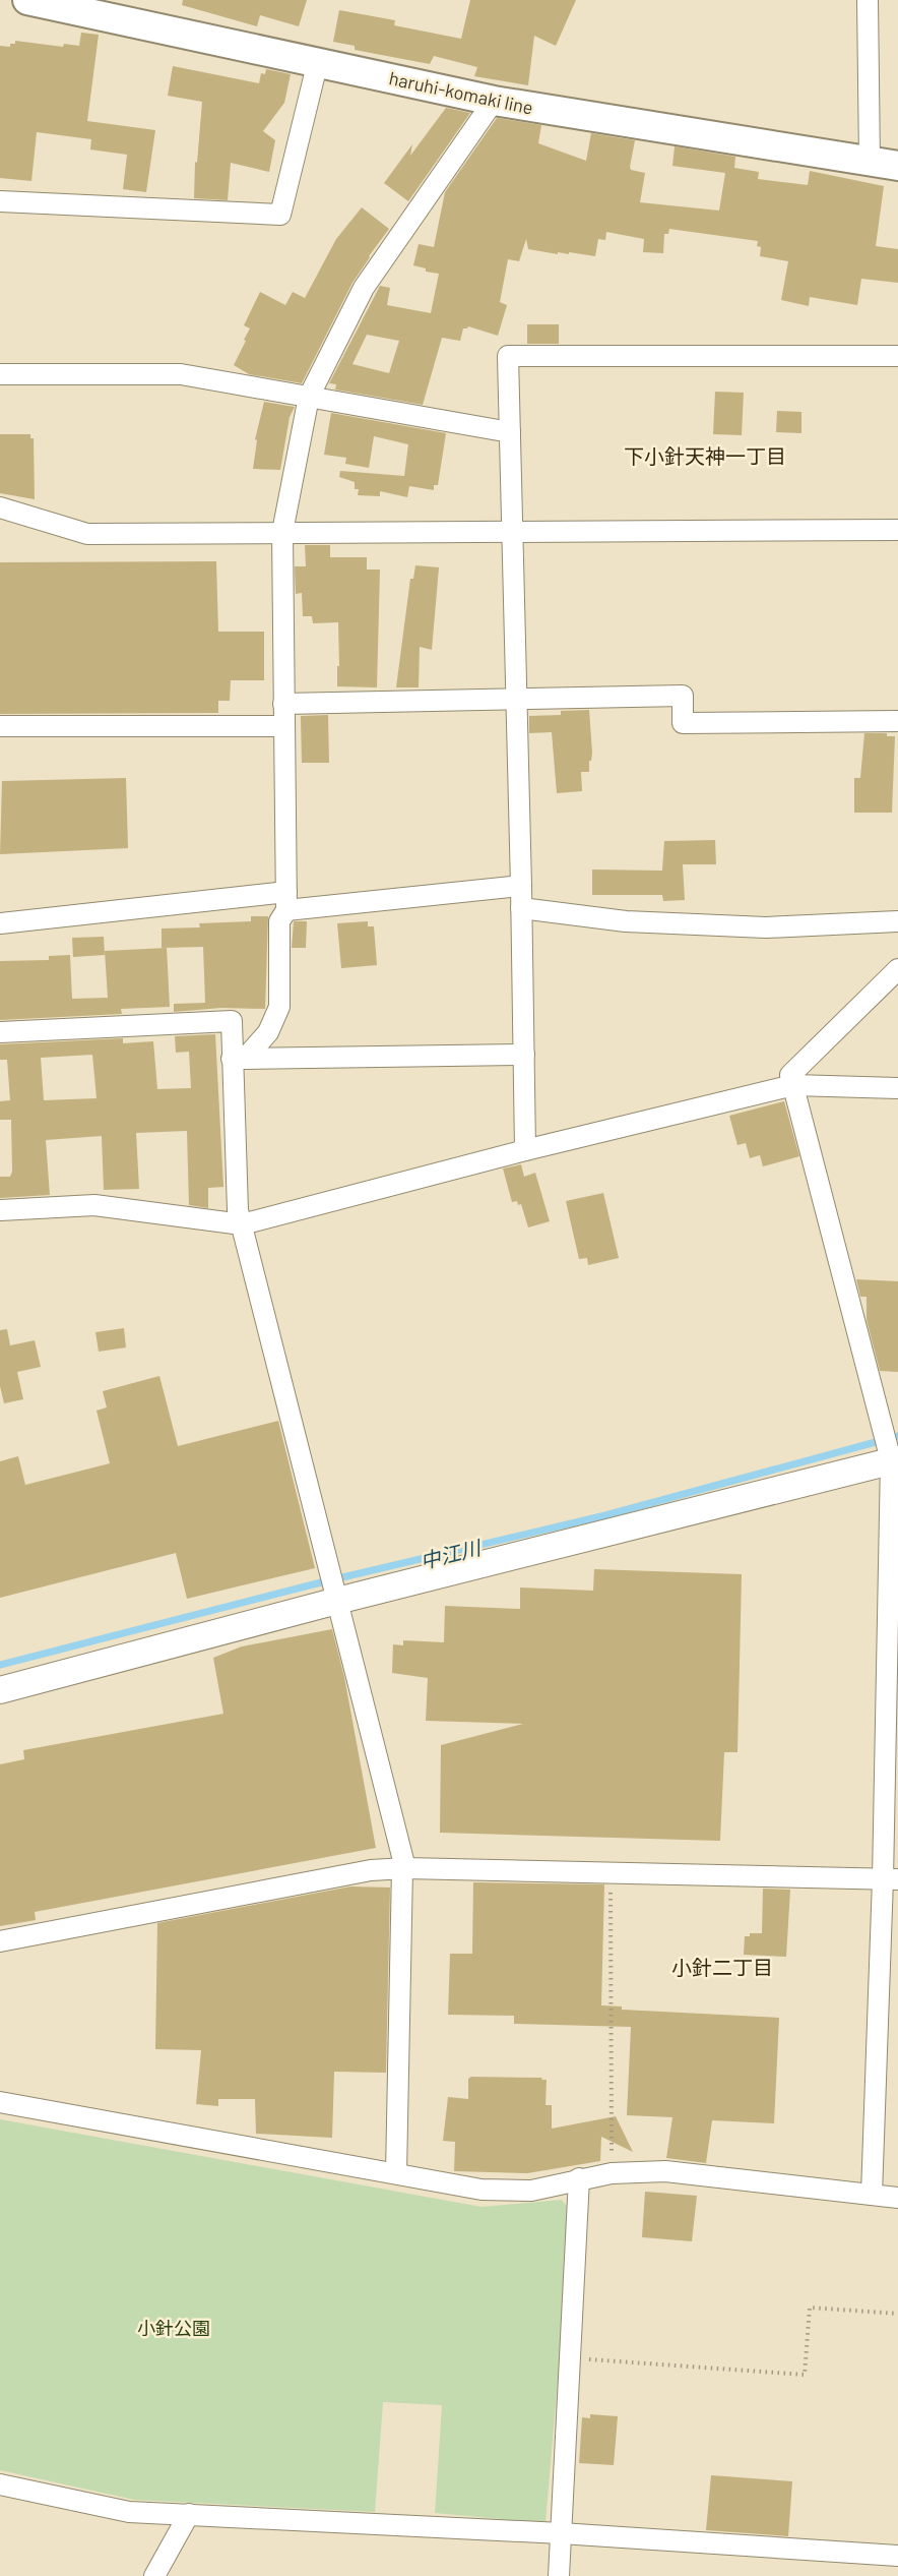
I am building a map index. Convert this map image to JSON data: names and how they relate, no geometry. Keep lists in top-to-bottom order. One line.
{"streets":{"main road":["haruhi-komaki line"]},"districts":["下小針天神一丁目","小針二丁目"],"water":["中江川"],"parks":["小針公園"]}
